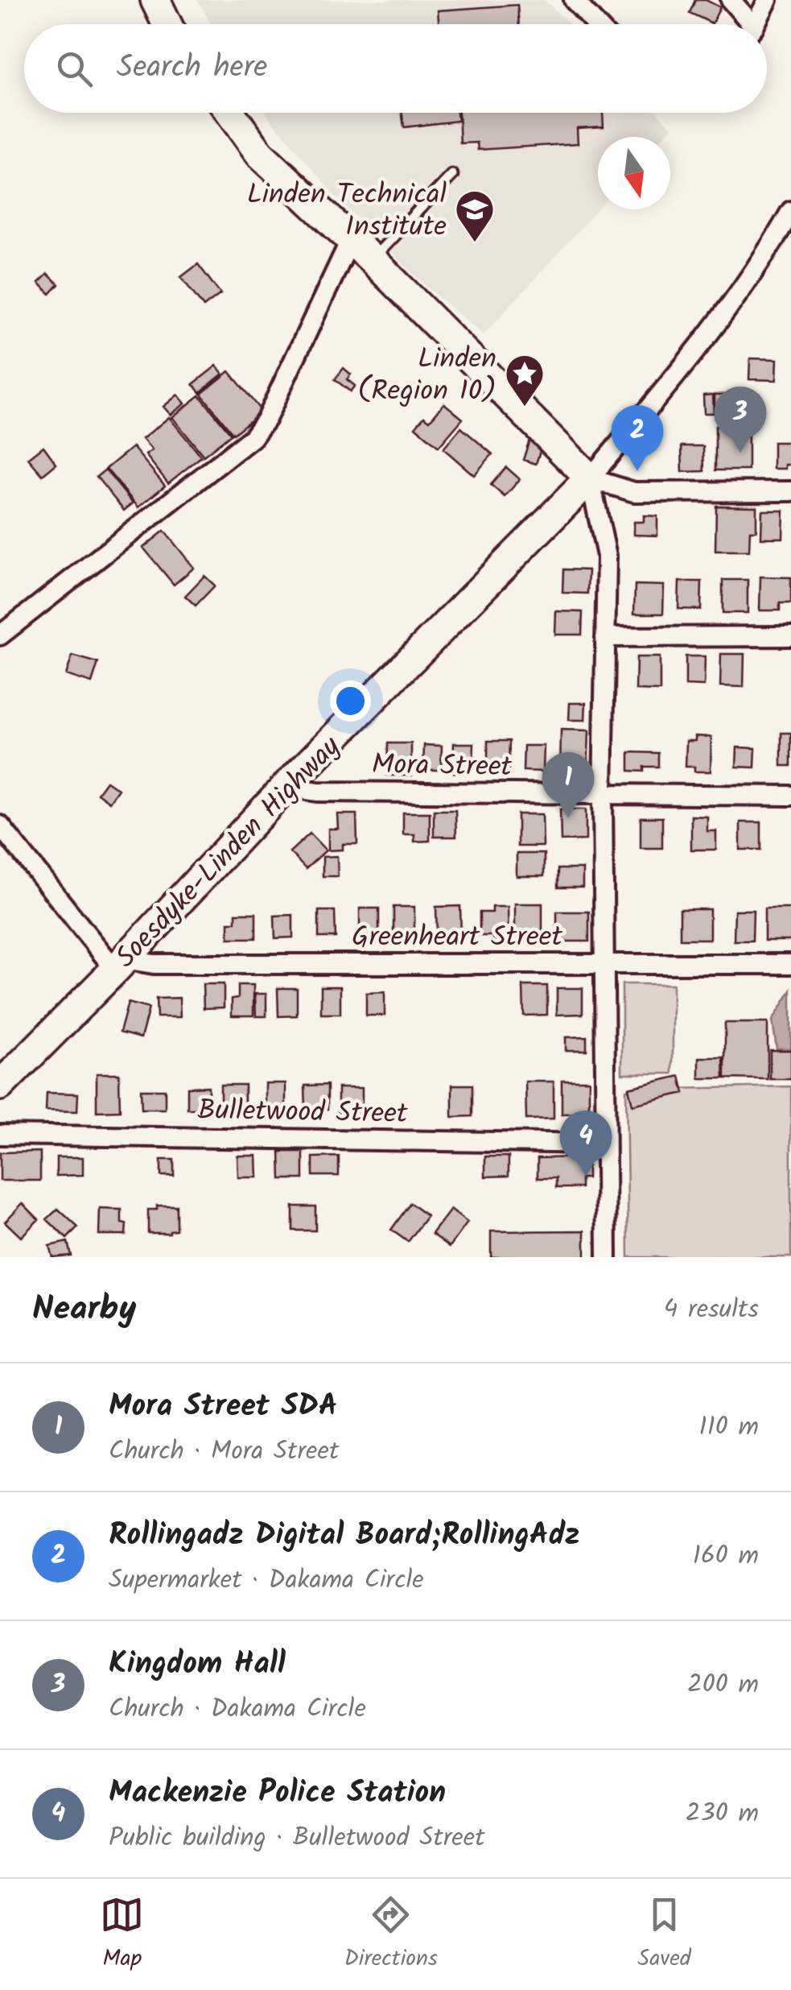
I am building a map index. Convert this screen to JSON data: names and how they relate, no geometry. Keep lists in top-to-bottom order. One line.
{"streets":{"main road":["Soesdyke-Linden Highway"],"street":["Mora Street","Greenheart Street","Bulletwood Street"]},"crossings":[["Mora Street","Soesdyke-Linden Highway"],["Soesdyke-Linden Highway","Greenheart Street"]],"places":{"school or university":["Linden Technical Institute"],"place":["Linden (Region 10)"]},"north":"bottom","page":{"search":"Search here","pins":["3","2","1","4"],"heading":["Nearby","4 results"],"list":[{"mark":"1","name":"Mora Street SDA","note":"Church · Mora Street","value":"110 m"},{"mark":"2","name":"Rollingadz Digital Board;RollingAdz","note":"Supermarket · Dakama Circle","value":"160 m"},{"mark":"3","name":"Kingdom Hall","note":"Church · Dakama Circle","value":"200 m"},{"mark":"4","name":"Mackenzie Police Station","note":"Public building · Bulletwood Street","value":"230 m"}],"nav":["Map","Directions","Saved"]}}
